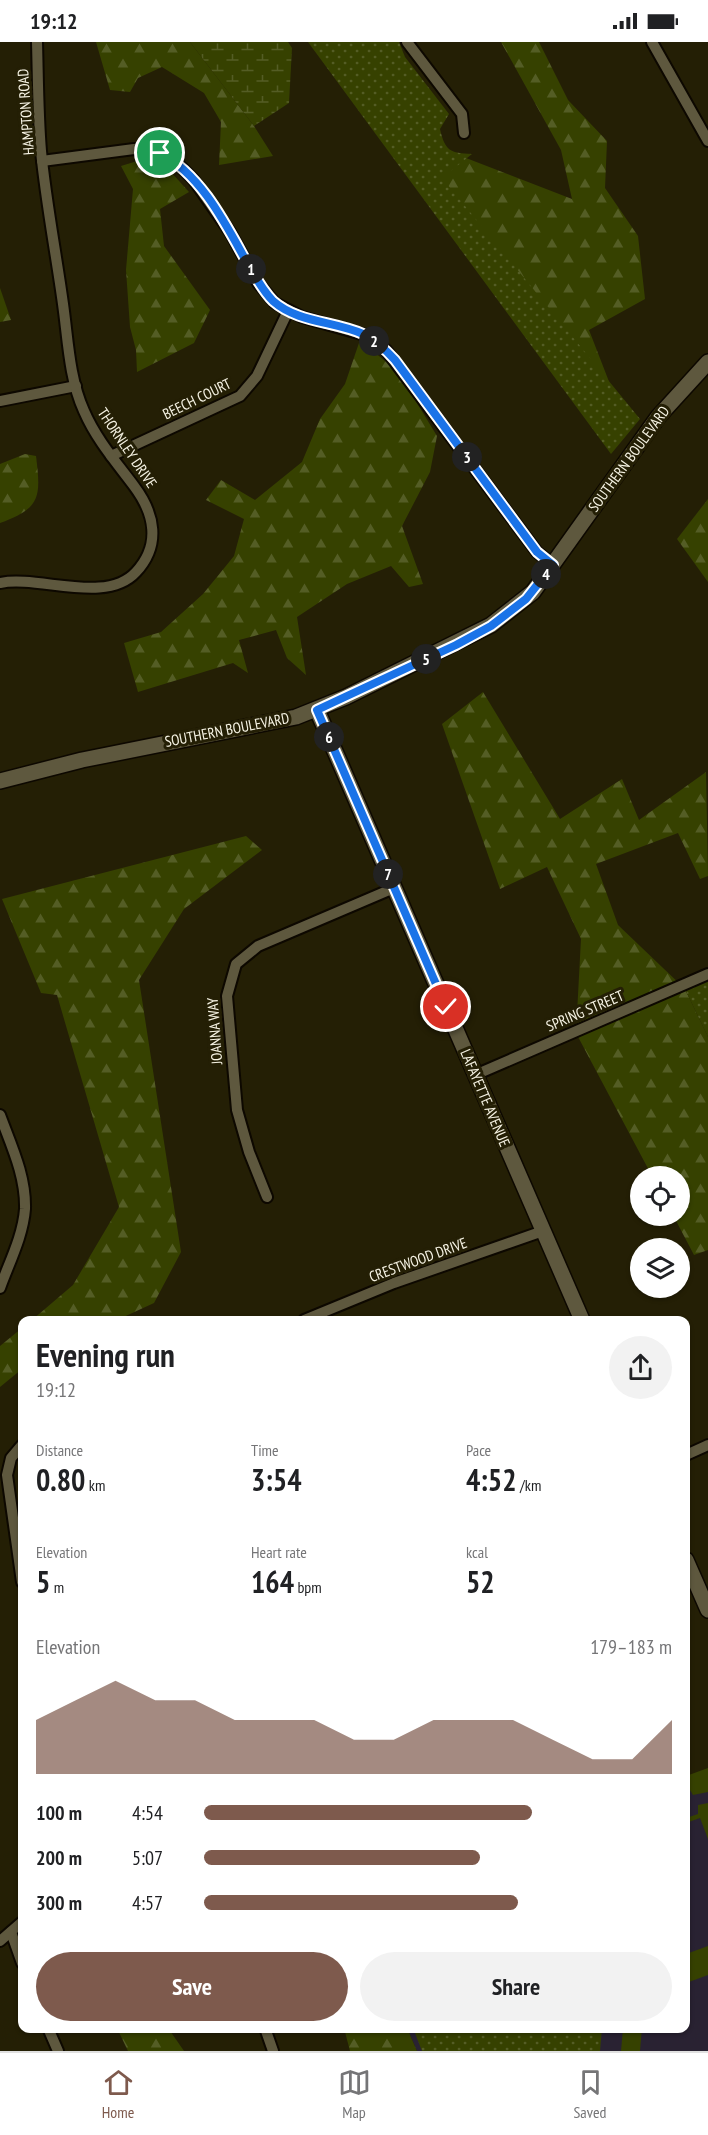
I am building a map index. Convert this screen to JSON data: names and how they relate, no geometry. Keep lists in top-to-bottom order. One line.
{"streets":{"main road":["SOUTHERN BOULEVARD","LAFAYETTE AVENUE"],"street":["HAMPTON ROAD","BEECH COURT","THORNLEY DRIVE","SPRING STREET","JOANNA WAY","CRESTWOOD DRIVE"]},"crossings":[["HAMPTON ROAD","BEECH COURT"],["HAMPTON ROAD","THORNLEY DRIVE"],["HAMPTON ROAD","SOUTHERN BOULEVARD"],["BEECH COURT","THORNLEY DRIVE"],["SOUTHERN BOULEVARD","LAFAYETTE AVENUE"],["SPRING STREET","LAFAYETTE AVENUE"],["JOANNA WAY","LAFAYETTE AVENUE"],["LAFAYETTE AVENUE","CRESTWOOD DRIVE"]],"page":{"status":"19:12","pins":["1","2","3","4","5","6","7"],"heading":["Evening run","19:12"],"stats":[["Distance","0.80 km"],["Time","3:54"],["Pace","4:52 /km"],["Elevation","5 m"],["Heart rate","164 bpm"],["kcal","52"]],"chart":["Elevation","179–183 m"],"list":[{"name":"100 m","note":"4:54"},{"name":"200 m","note":"5:07"},{"name":"300 m","note":"4:57"}],"buttons":["Save","Share"],"tabs":["Home","Map","Saved"]}}
